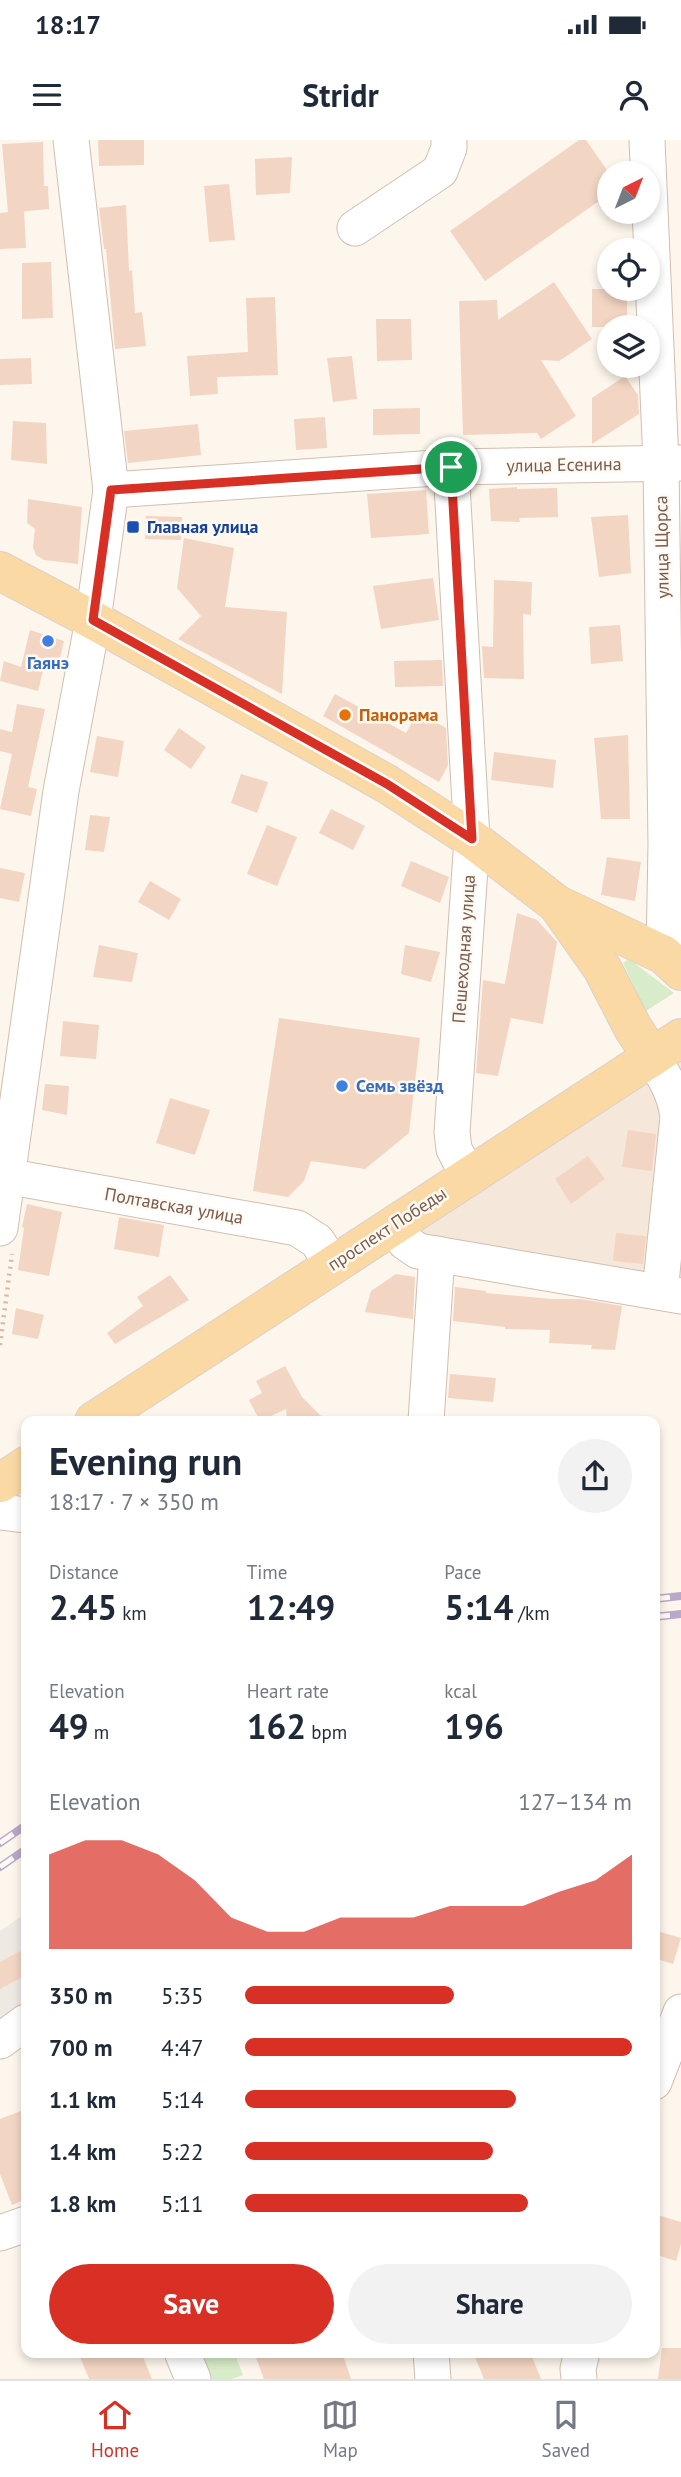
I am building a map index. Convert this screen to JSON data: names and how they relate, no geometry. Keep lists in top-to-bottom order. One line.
{"streets":{"main road":["проспект Победы"],"street":["улица Есенина","улица Щорса","Пешеходная улица","Полтавская улица"]},"crossings":[["улица Есенина","улица Щорса"],["улица Есенина","Пешеходная улица"],["Пешеходная улица","проспект Победы"],["Полтавская улица","проспект Победы"]],"places":{"transit":["Главная улица"],"other":["Гаянэ","Панорама","Семь звёзд"]},"north":"top right","page":{"status":"18:17","header":"Stridr","heading":["Evening run","18:17 · 7 × 350 m"],"stats":[["Distance","2.45 km"],["Time","12:49"],["Pace","5:14 /km"],["Elevation","49 m"],["Heart rate","162 bpm"],["kcal","196"]],"chart":["Elevation","127–134 m"],"list":[{"name":"350 m","note":"5:35"},{"name":"700 m","note":"4:47"},{"name":"1.1 km","note":"5:14"},{"name":"1.4 km","note":"5:22"},{"name":"1.8 km","note":"5:11"}],"buttons":["Save","Share"],"tabs":["Home","Map","Saved"]}}
